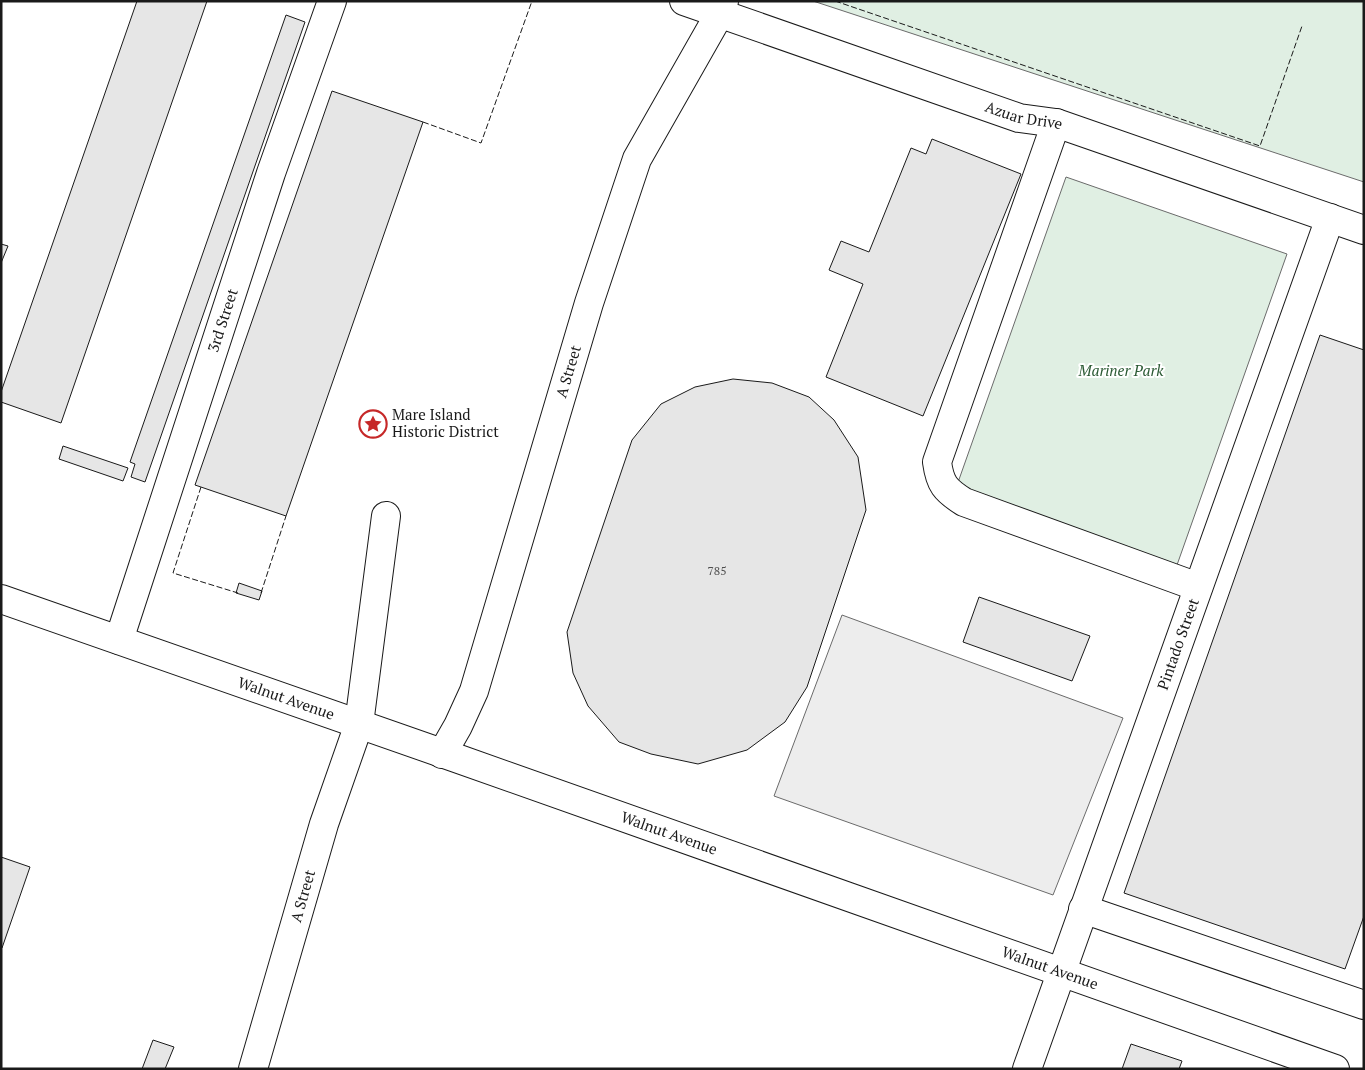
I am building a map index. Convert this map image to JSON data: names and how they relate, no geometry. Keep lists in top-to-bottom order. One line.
{"streets":{"street":["Azuar Drive","3rd Street","A Street","Pintado Street","Walnut Avenue"]},"crossings":[["Azuar Drive","A Street"],["Azuar Drive","Pintado Street"],["3rd Street","Walnut Avenue"],["A Street","Walnut Avenue"],["Pintado Street","Walnut Avenue"]],"parks":["Mariner Park"],"places":{"place":["Mare Island Historic District"]},"house_numbers":["785"]}
